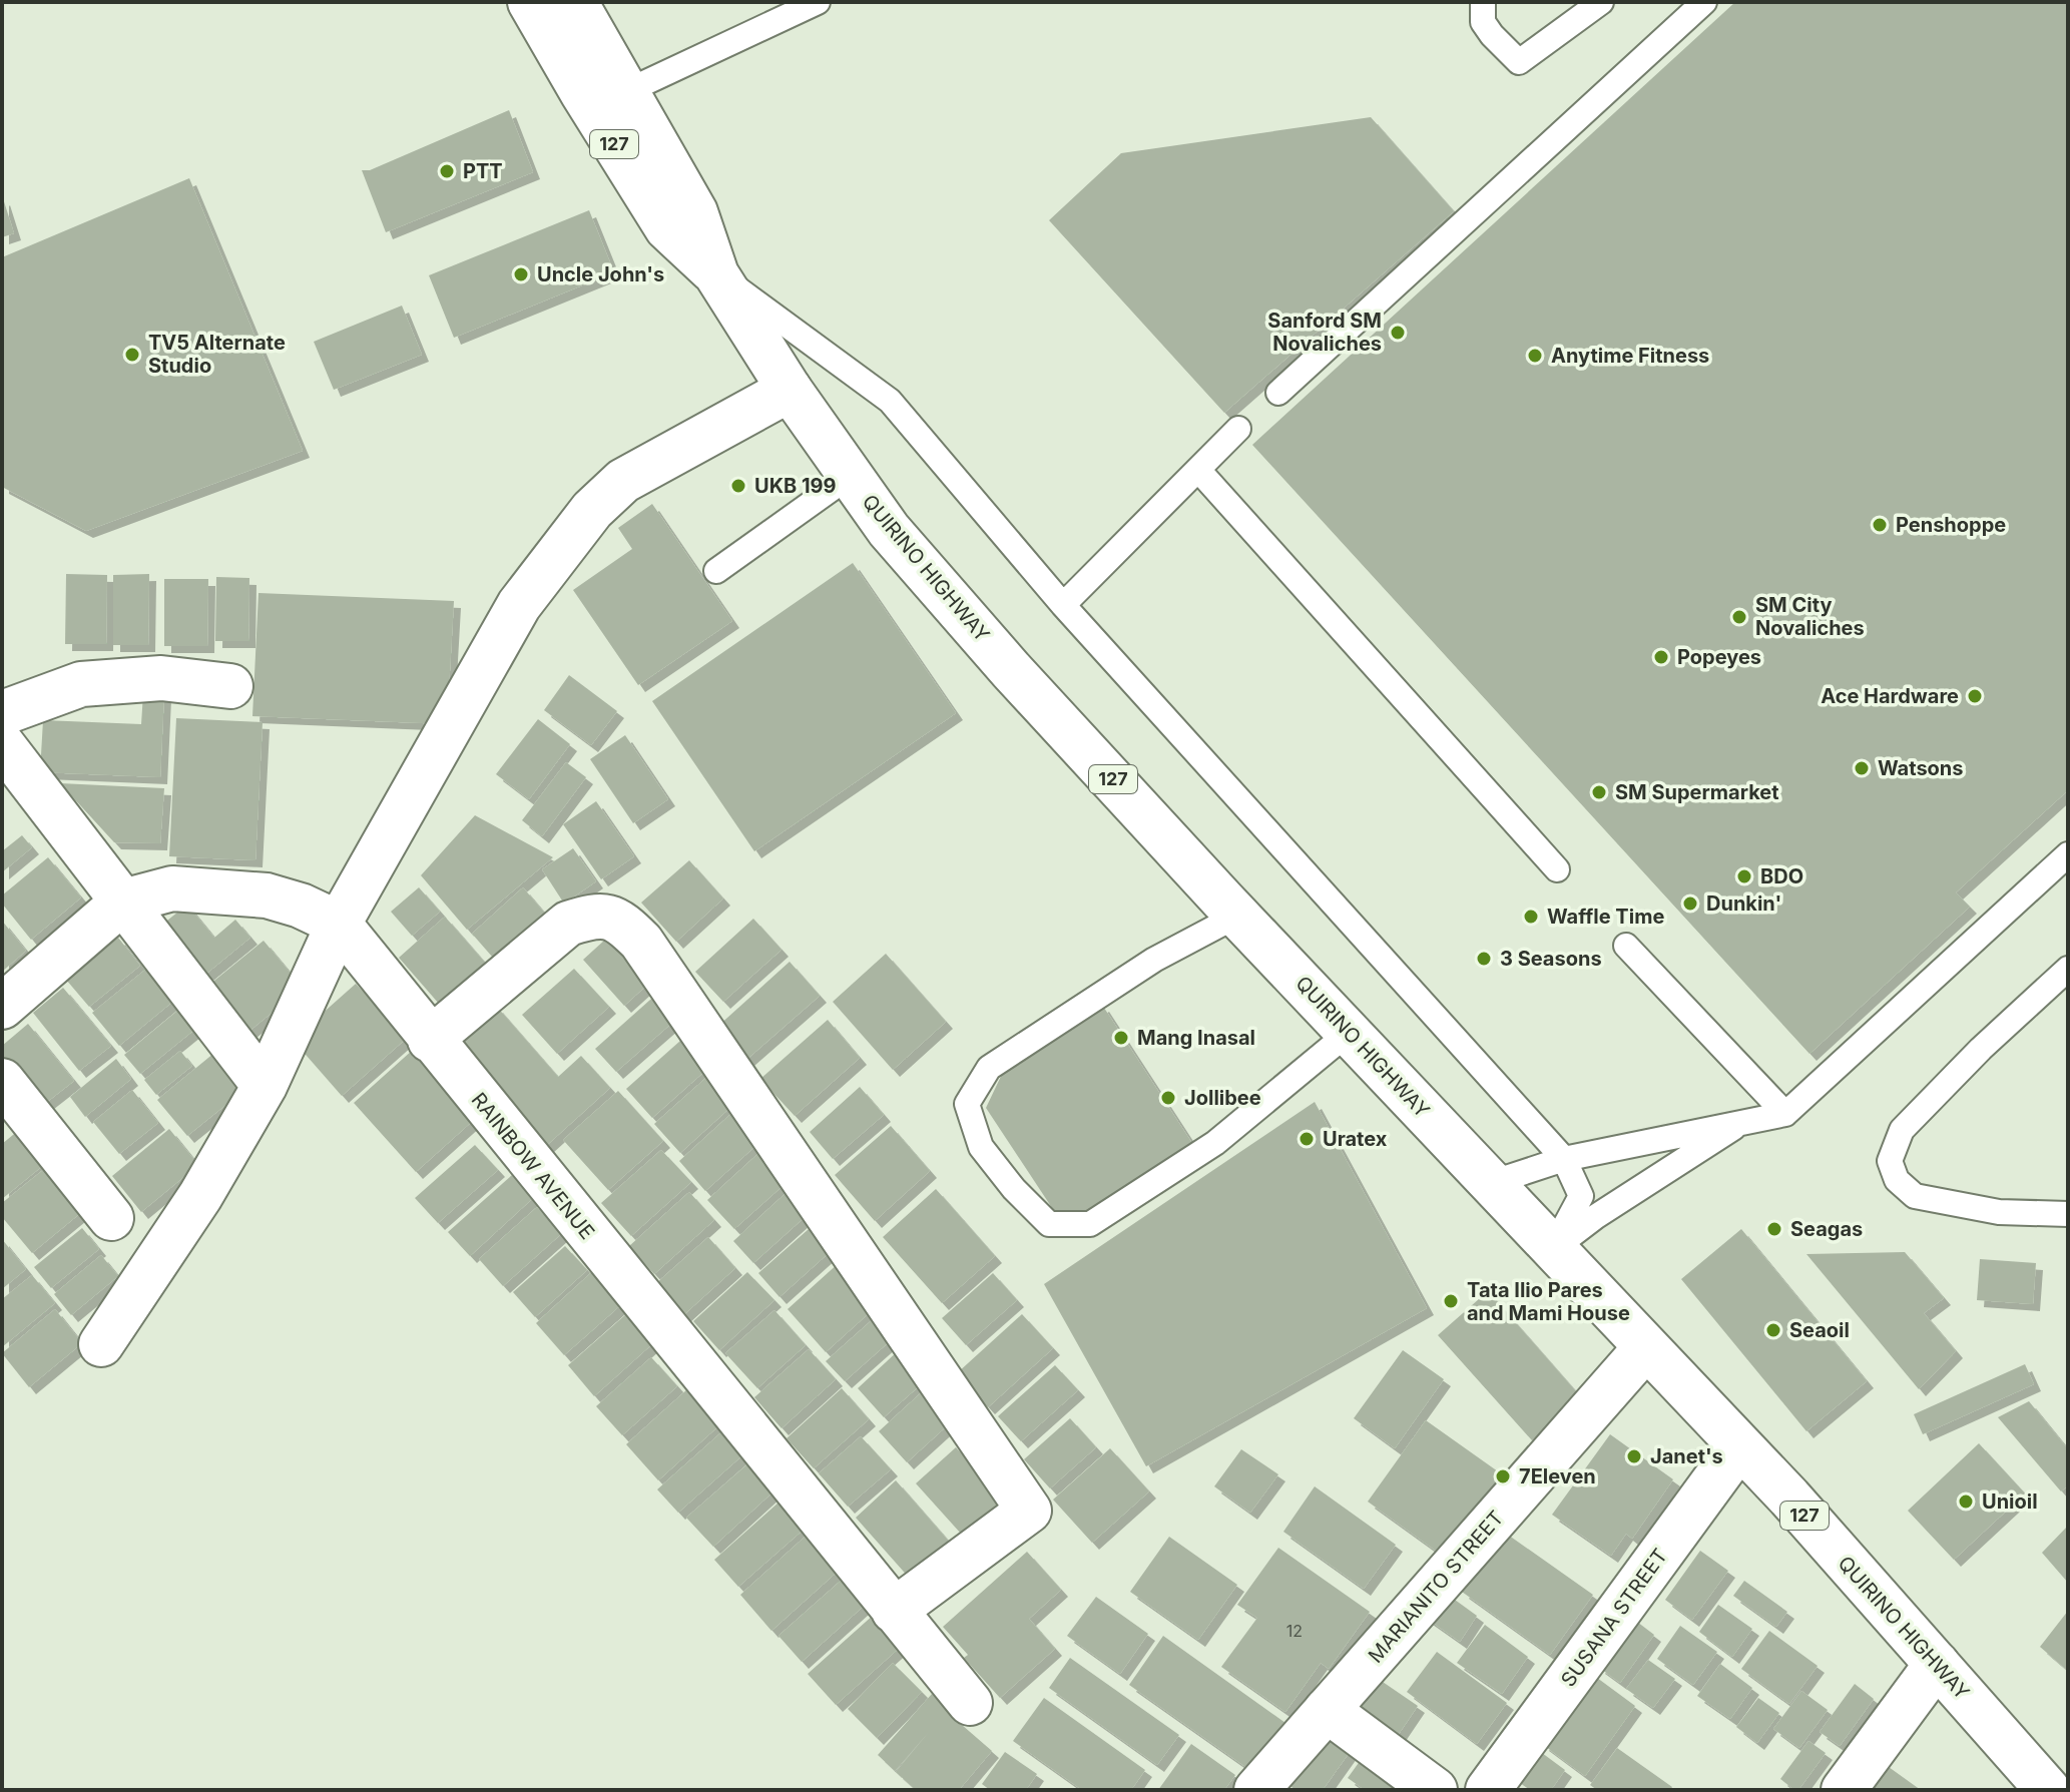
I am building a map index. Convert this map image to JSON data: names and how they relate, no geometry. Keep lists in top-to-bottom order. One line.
{"streets":{"street":["127","QUIRINO HIGHWAY","RAINBOW AVENUE","MARIANITO STREET","SUSANA STREET"]},"crossings":[["QUIRINO HIGHWAY","MARIANITO STREET"],["QUIRINO HIGHWAY","SUSANA STREET"]],"places":["PTT","Uncle John's","Sanford SM Novaliches","TV5 Alternate Studio","Anytime Fitness","UKB 199","Penshoppe","SM City Novaliches","Popeyes","Ace Hardware","Watsons","SM Supermarket","BDO","Dunkin'","Waffle Time","3 Seasons","Mang Inasal","Jollibee","Uratex","Seagas","Tata Ilio Pares and Mami House","Seaoil","Janet's","7Eleven","Unioil"],"house_numbers":["12"]}
